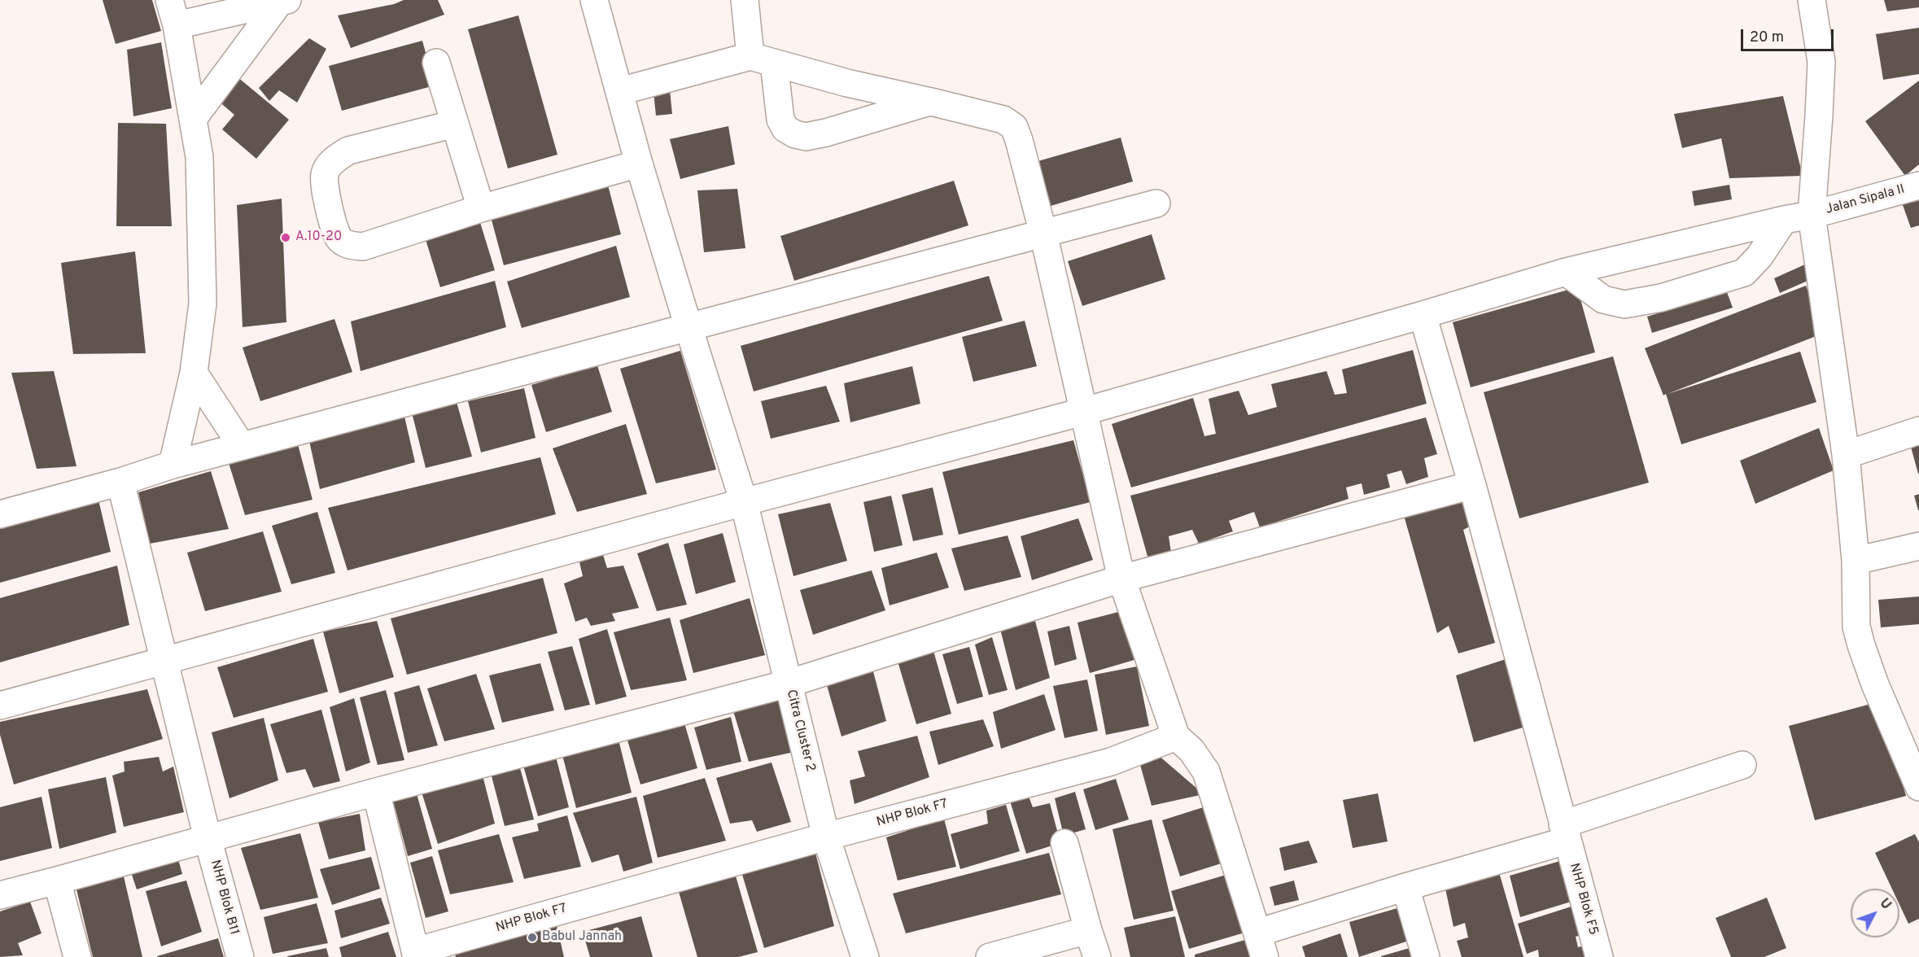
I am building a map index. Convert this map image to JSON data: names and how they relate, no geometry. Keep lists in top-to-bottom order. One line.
{"streets":{"street":["Jalan Sipala II","Citra Cluster 2","NHP Blok F7","NHP Blok B11","NHP Blok F5"]},"crossings":[["Jalan Sipala II","Citra Cluster 2"],["Jalan Sipala II","NHP Blok B11"],["Jalan Sipala II","NHP Blok F5"],["Citra Cluster 2","NHP Blok F7"]],"places":["A.10-20","Babul Jannah"],"scale_bar":"20 m","north":"top right"}
